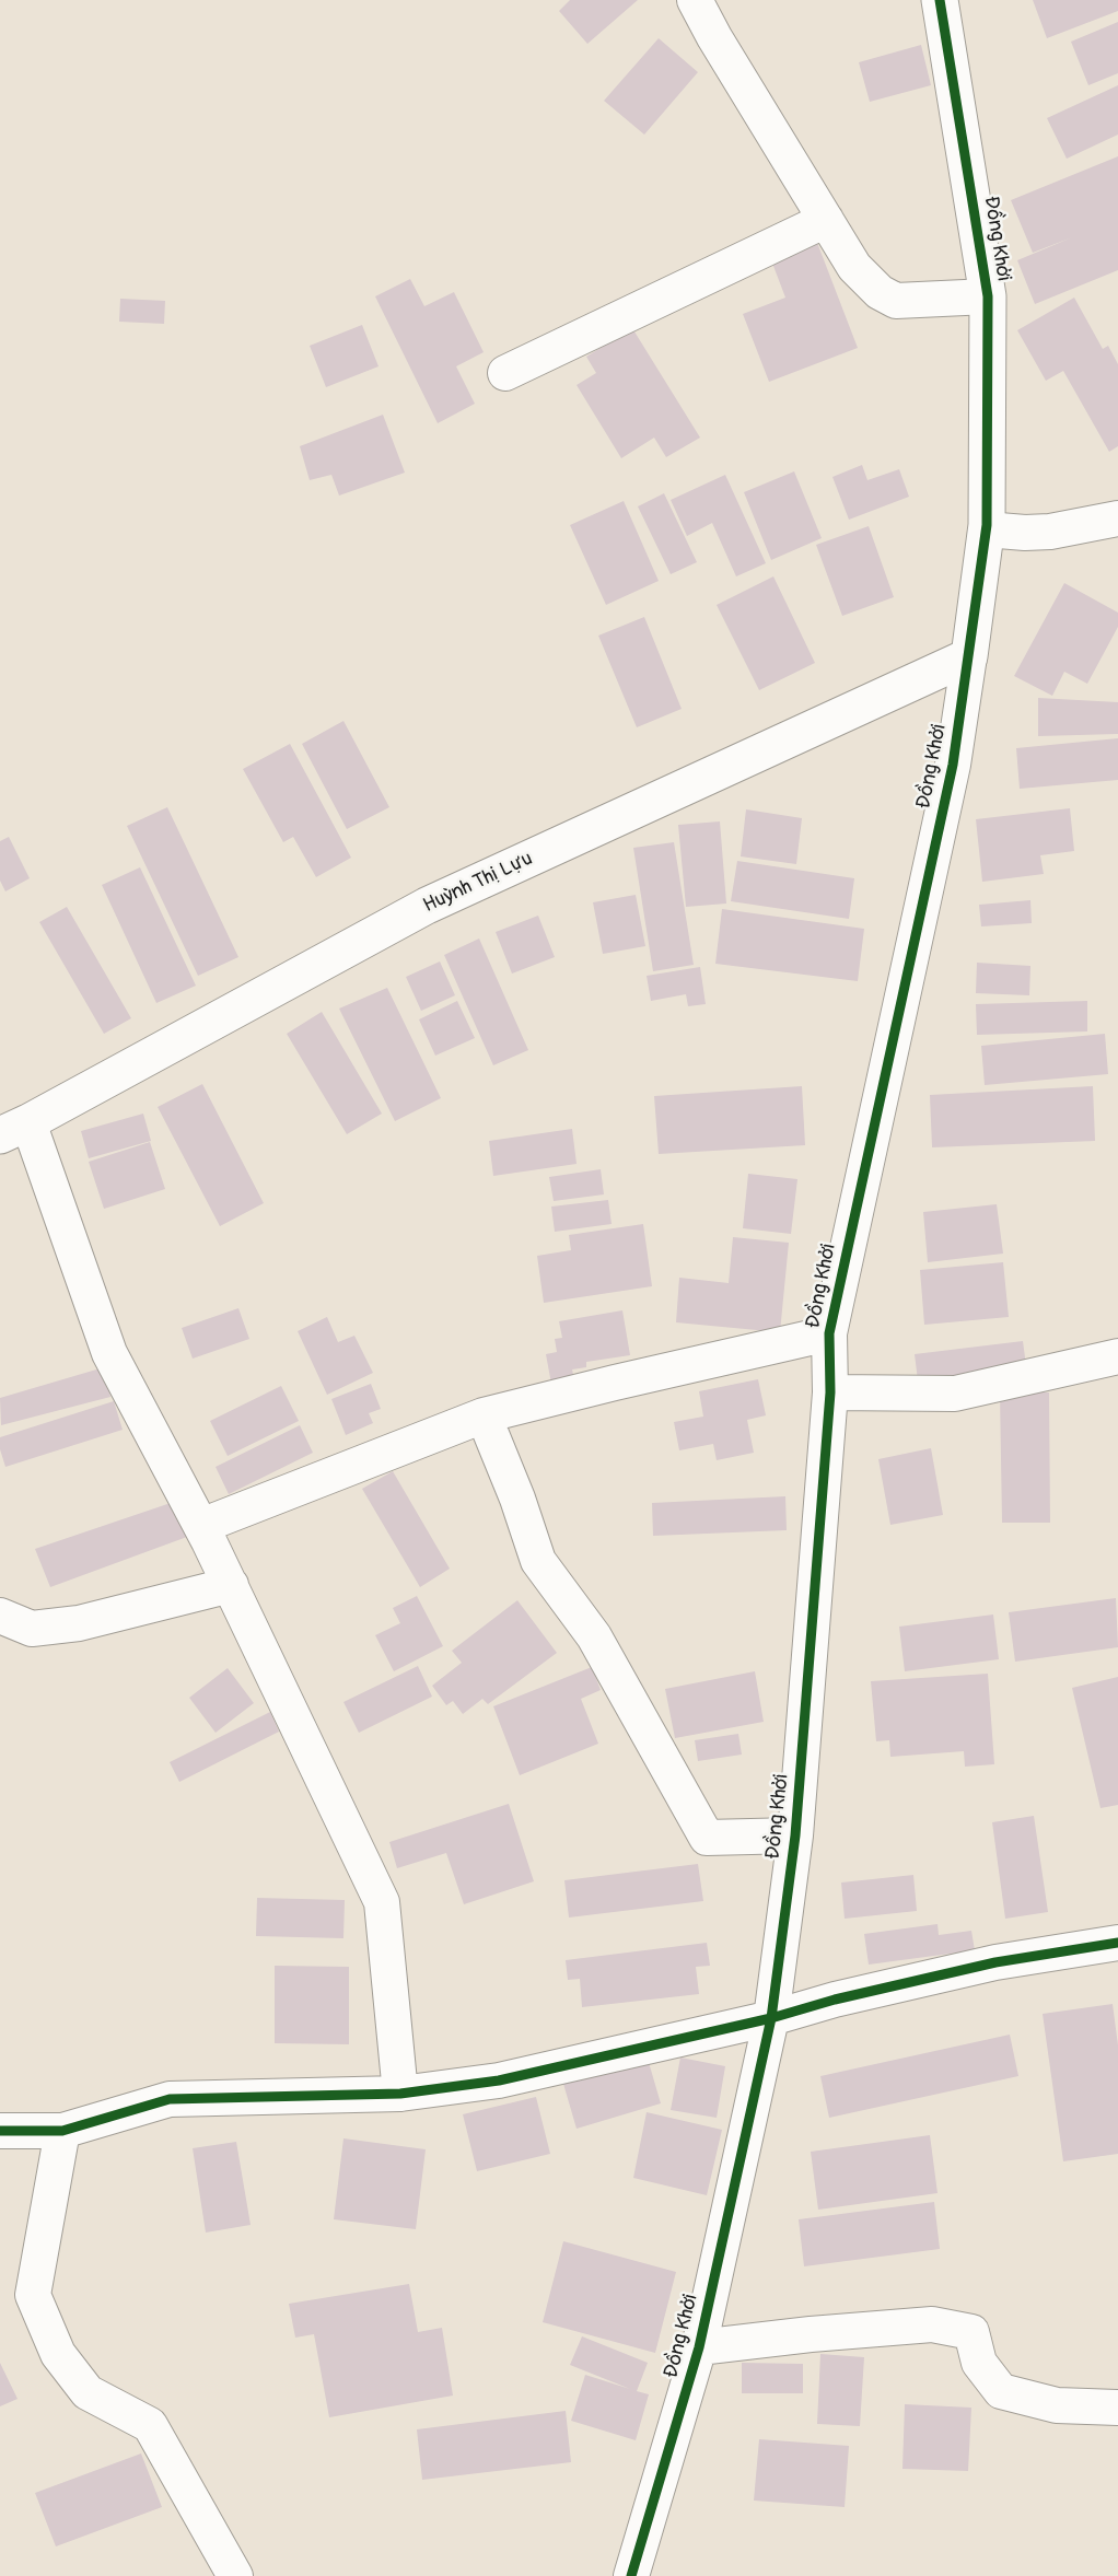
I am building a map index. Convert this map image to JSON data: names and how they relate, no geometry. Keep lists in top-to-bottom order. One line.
{"streets":{"street":["Đồng Khởi","Huỳnh Thị Lựu"]},"crossings":[["Đồng Khởi","Huỳnh Thị Lựu"]]}
